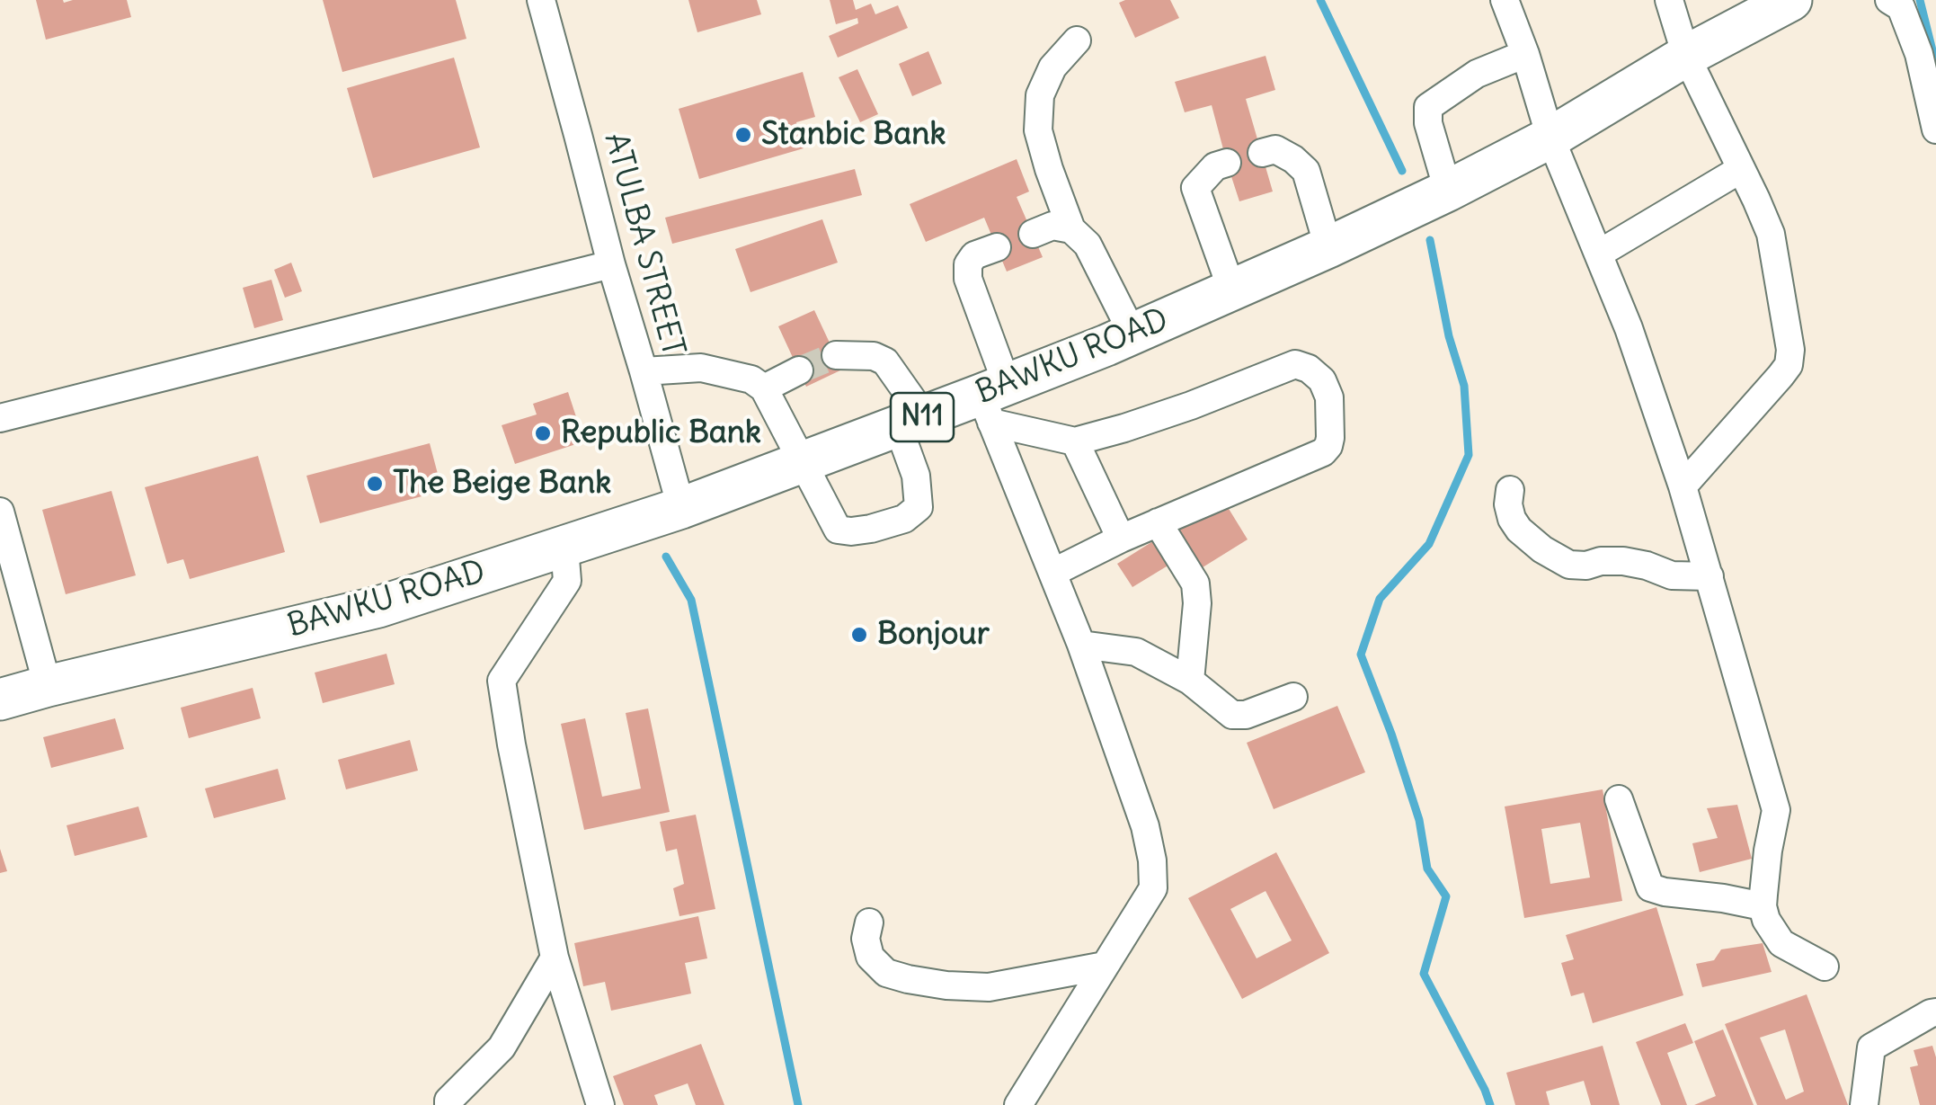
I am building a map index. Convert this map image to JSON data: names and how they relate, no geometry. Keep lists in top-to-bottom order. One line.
{"streets":{"highway":["BAWKU ROAD","N11"],"street":["ATULBA STREET"]},"crossings":[["ATULBA STREET","BAWKU ROAD"]],"places":["Stanbic Bank","Republic Bank","The Beige Bank","Bonjour"]}
